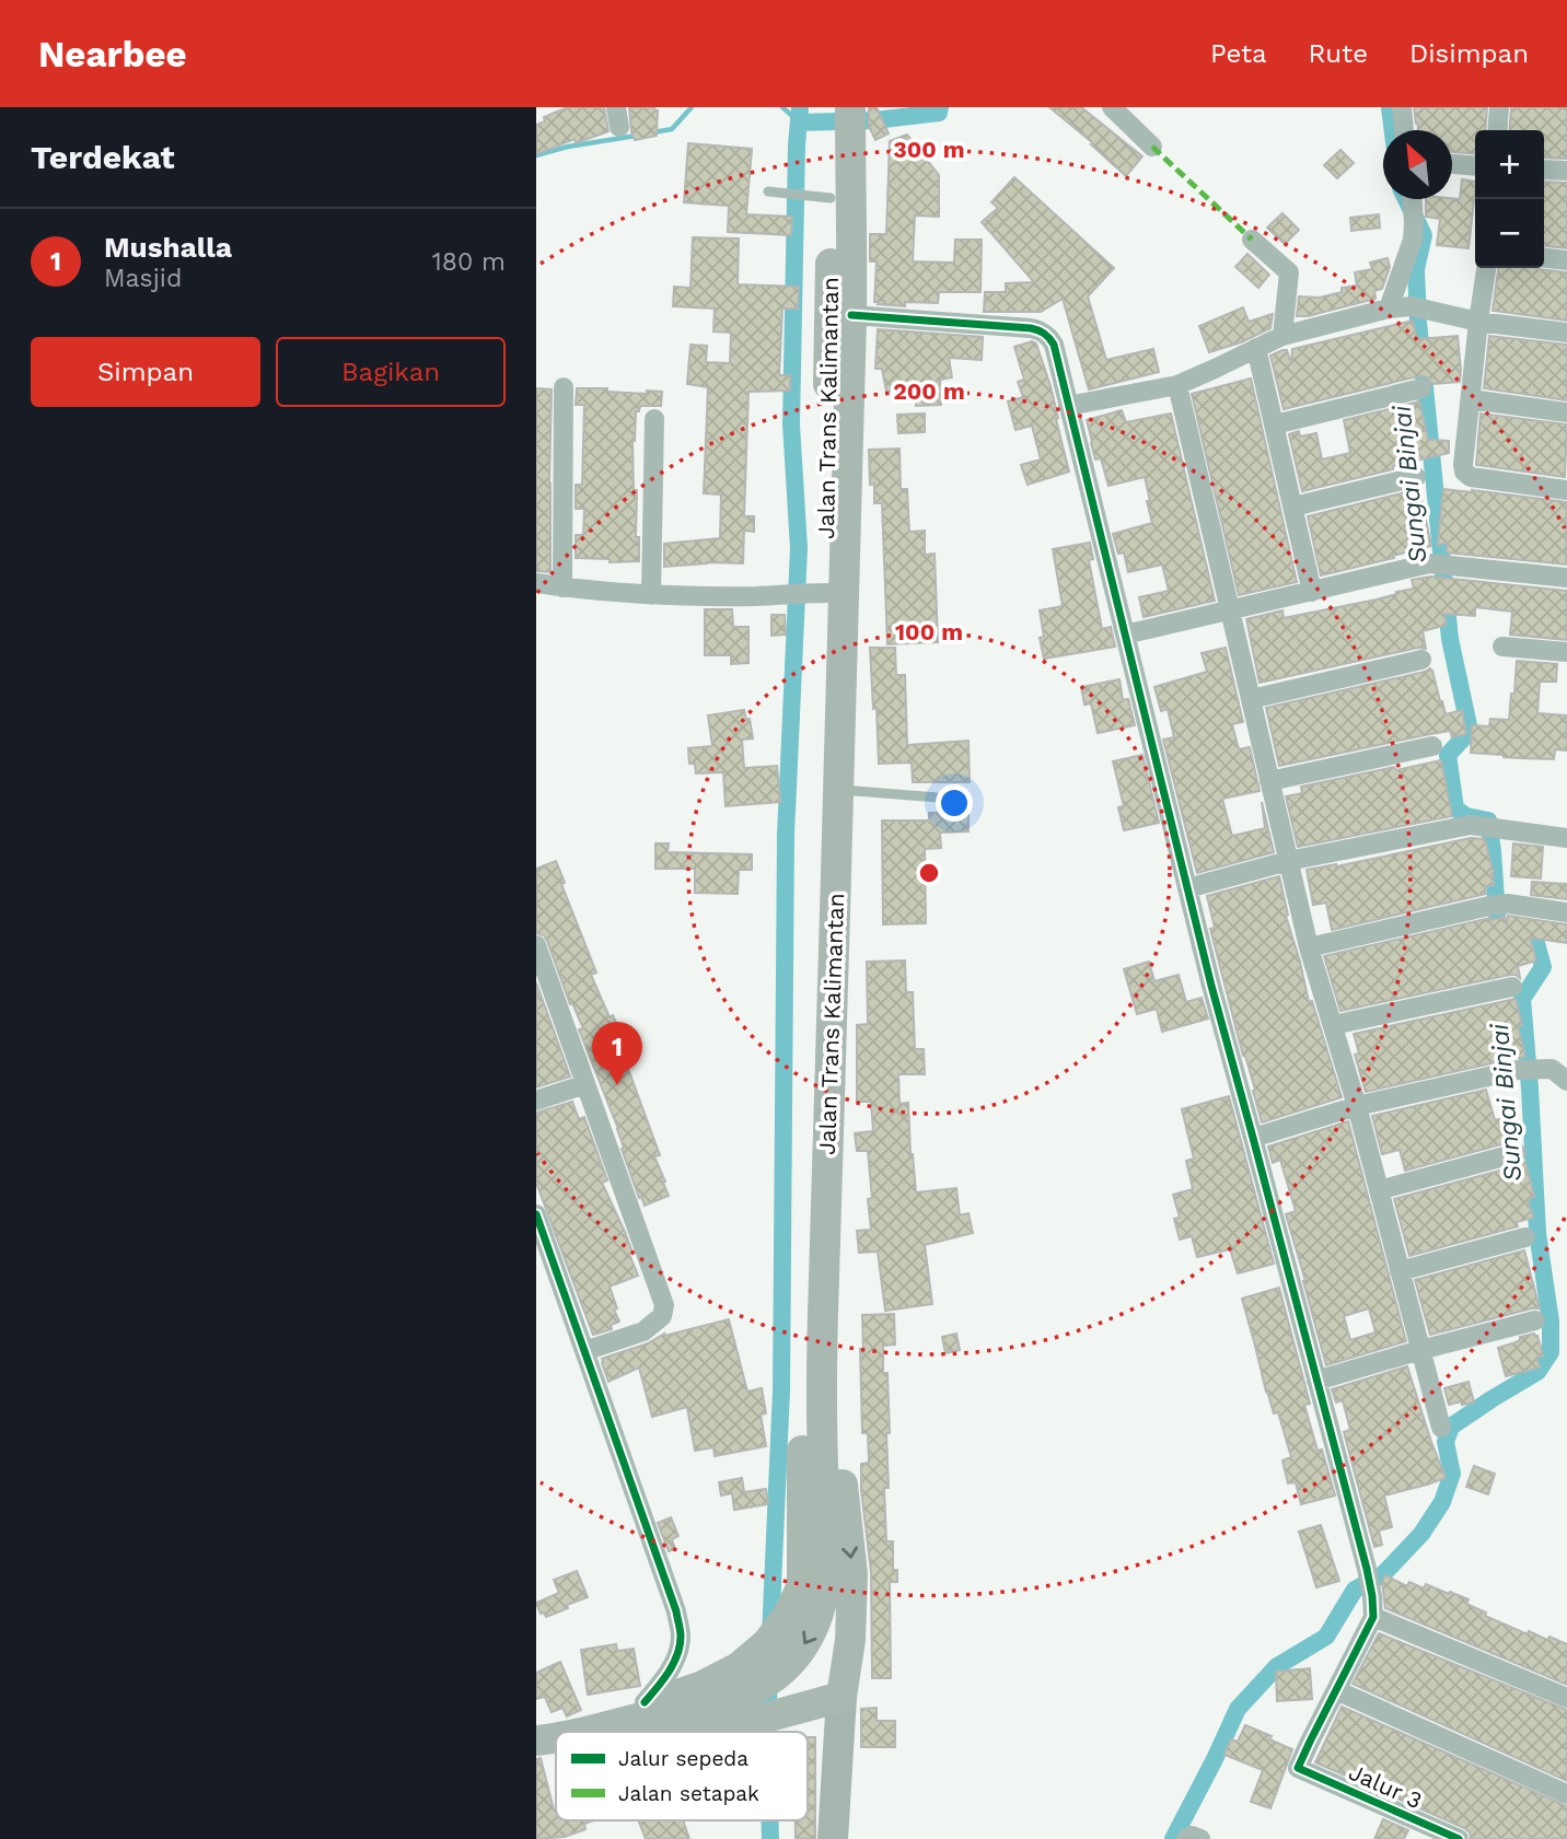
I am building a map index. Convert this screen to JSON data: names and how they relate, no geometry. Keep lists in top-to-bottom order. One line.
{"streets":{"highway":["Jalan Trans Kalimantan"],"street":["Jalur 3"]},"water":["Sungai Binjai"],"legend":["Jalur sepeda","Jalan setapak"],"north":"top left","page":{"header":"Nearbee","nav":["Peta","Rute","Disimpan"],"heading":"Terdekat","map_buttons":["+","−"],"list":[{"mark":"1","name":"Mushalla","note":"Masjid","value":"180 m"}],"buttons":["Simpan","Bagikan"],"pins":"1"},"rings":["300 m","200 m","100 m"]}
